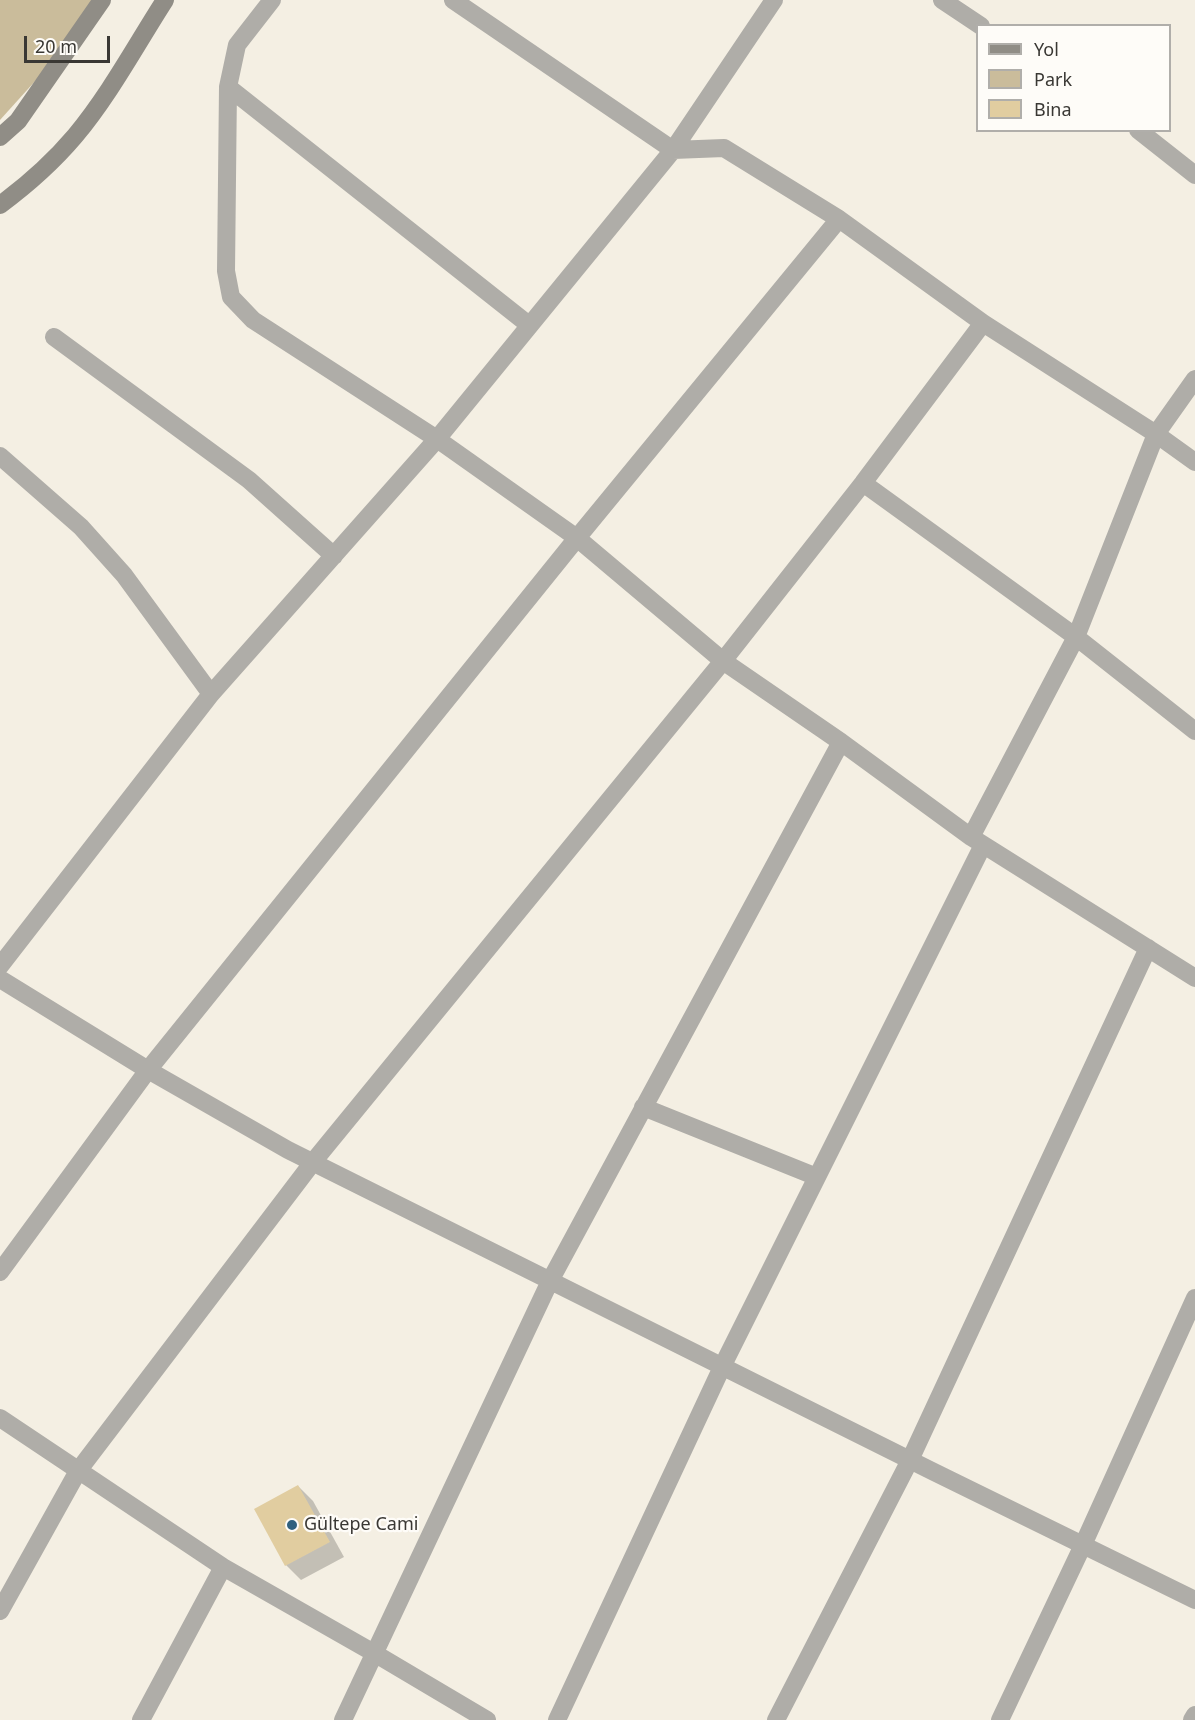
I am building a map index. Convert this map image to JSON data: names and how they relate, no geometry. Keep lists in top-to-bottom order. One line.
{"places":["Gültepe Cami"],"legend":["Yol","Park","Bina"],"scale_bar":"20 m"}
